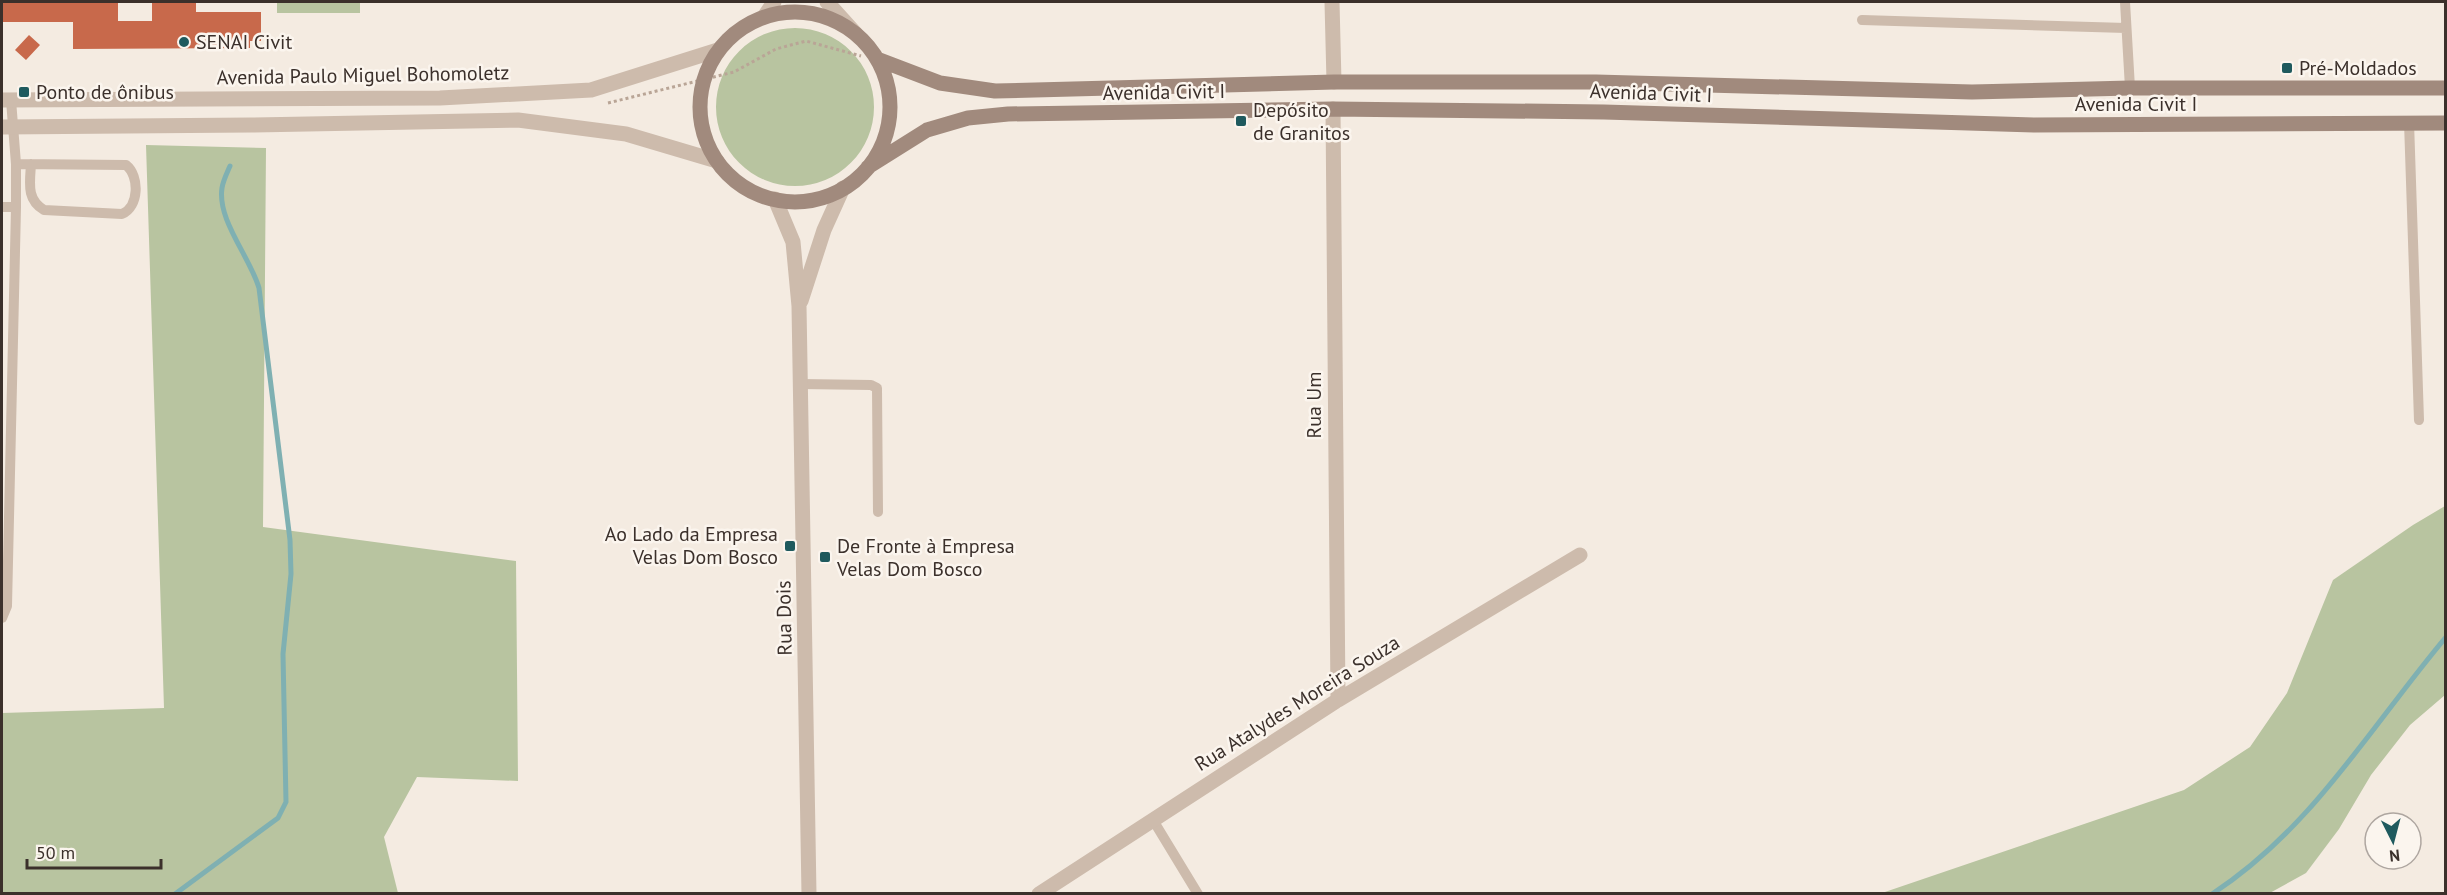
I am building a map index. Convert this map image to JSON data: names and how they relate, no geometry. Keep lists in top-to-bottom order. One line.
{"streets":{"main road":["Avenida Civit I"],"street":["Avenida Paulo Miguel Bohomoletz","Rua Um","Rua Dois","Rua Atalydes Moreira Souza"]},"crossings":[["Avenida Paulo Miguel Bohomoletz","Avenida Civit I"],["Avenida Paulo Miguel Bohomoletz","Rua Dois"],["Avenida Civit I","Rua Um"],["Avenida Civit I","Rua Dois"],["Rua Um","Rua Atalydes Moreira Souza"]],"places":{"other":["SENAI Civit"],"transit":["Pré-Moldados","Ponto de ônibus","Depósito de Granitos","Ao Lado da Empresa Velas Dom Bosco","De Fronte à Empresa Velas Dom Bosco"]},"scale_bar":"50 m","north":"bottom"}
